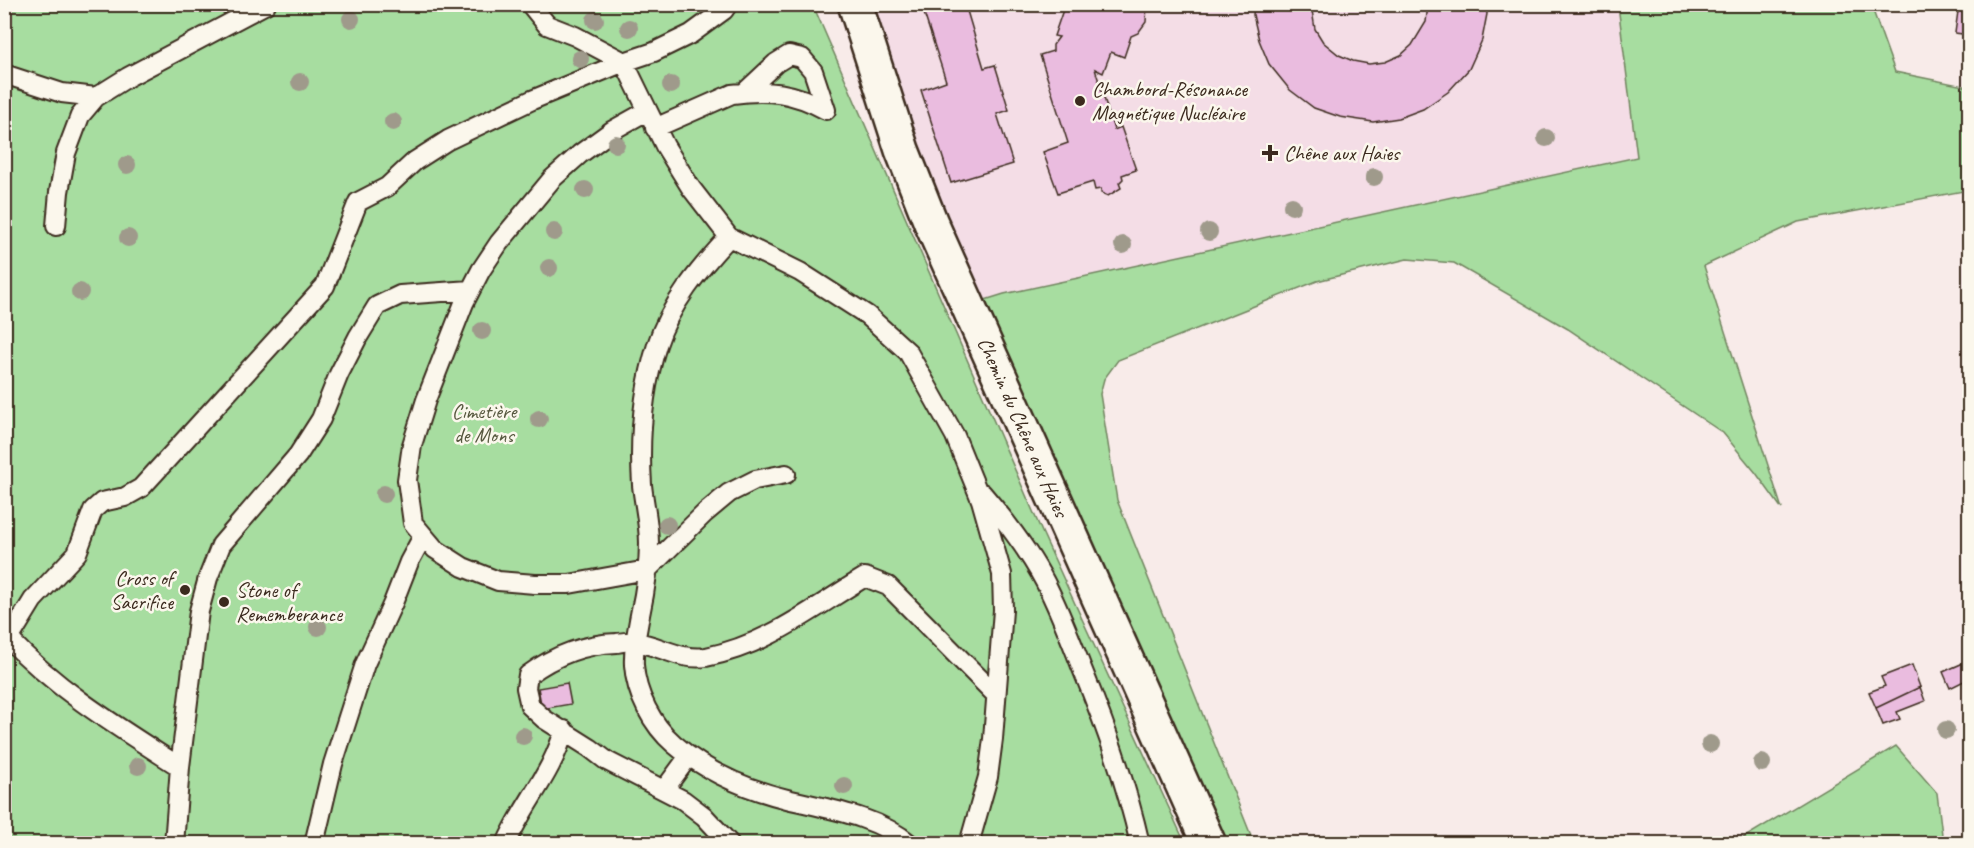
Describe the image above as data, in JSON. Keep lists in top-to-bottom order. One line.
{"streets":{"street":["Chemin du Chêne aux Haies"]},"parks":["Cimetière de Mons"],"places":{"other":["Chambord-Résonance Magnétique Nucléaire","Cross of Sacrifice","Stone of Rememberance"],"health":["Chêne aux Haies"]}}
